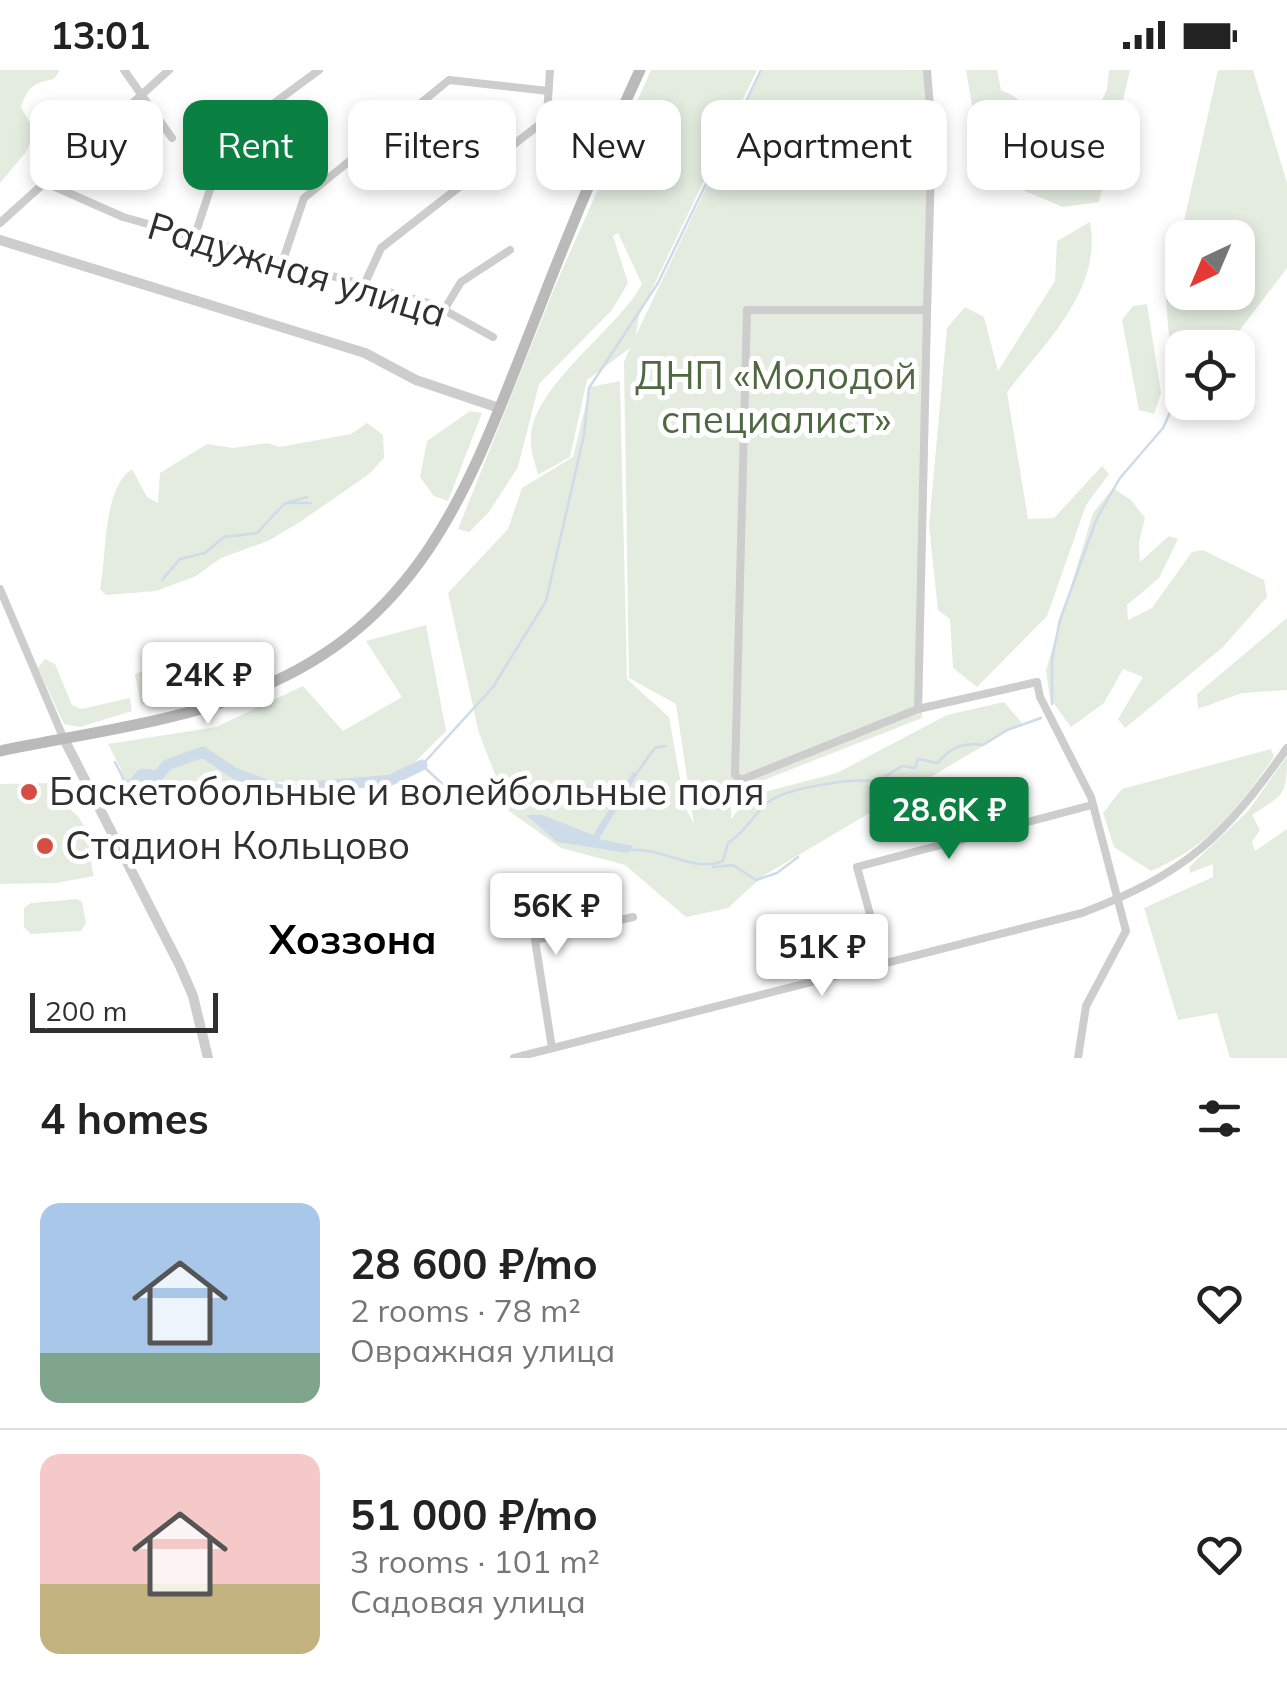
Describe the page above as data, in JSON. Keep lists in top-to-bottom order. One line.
{"streets":{"street":["Радужная улица"]},"districts":["Хоззона"],"parks":["ДНП «Молодой специалист»"],"places":["Баскетобольные и волейбольные поля","Стадион Кольцово"],"scale_bar":"200 m","north":"bottom left","page":{"status":"13:01","chip":["Buy","Rent","Filters","New","Apartment","House"],"price":["24K ₽","28.6K ₽","56K ₽","51K ₽"],"scale":"200 m","heading":"4 homes","list":[{"name":"28 600 ₽/mo","note":"2 rooms · 78 m² · Овражная улица"},{"name":"51 000 ₽/mo","note":"3 rooms · 101 m² · Садовая улица"}]}}
